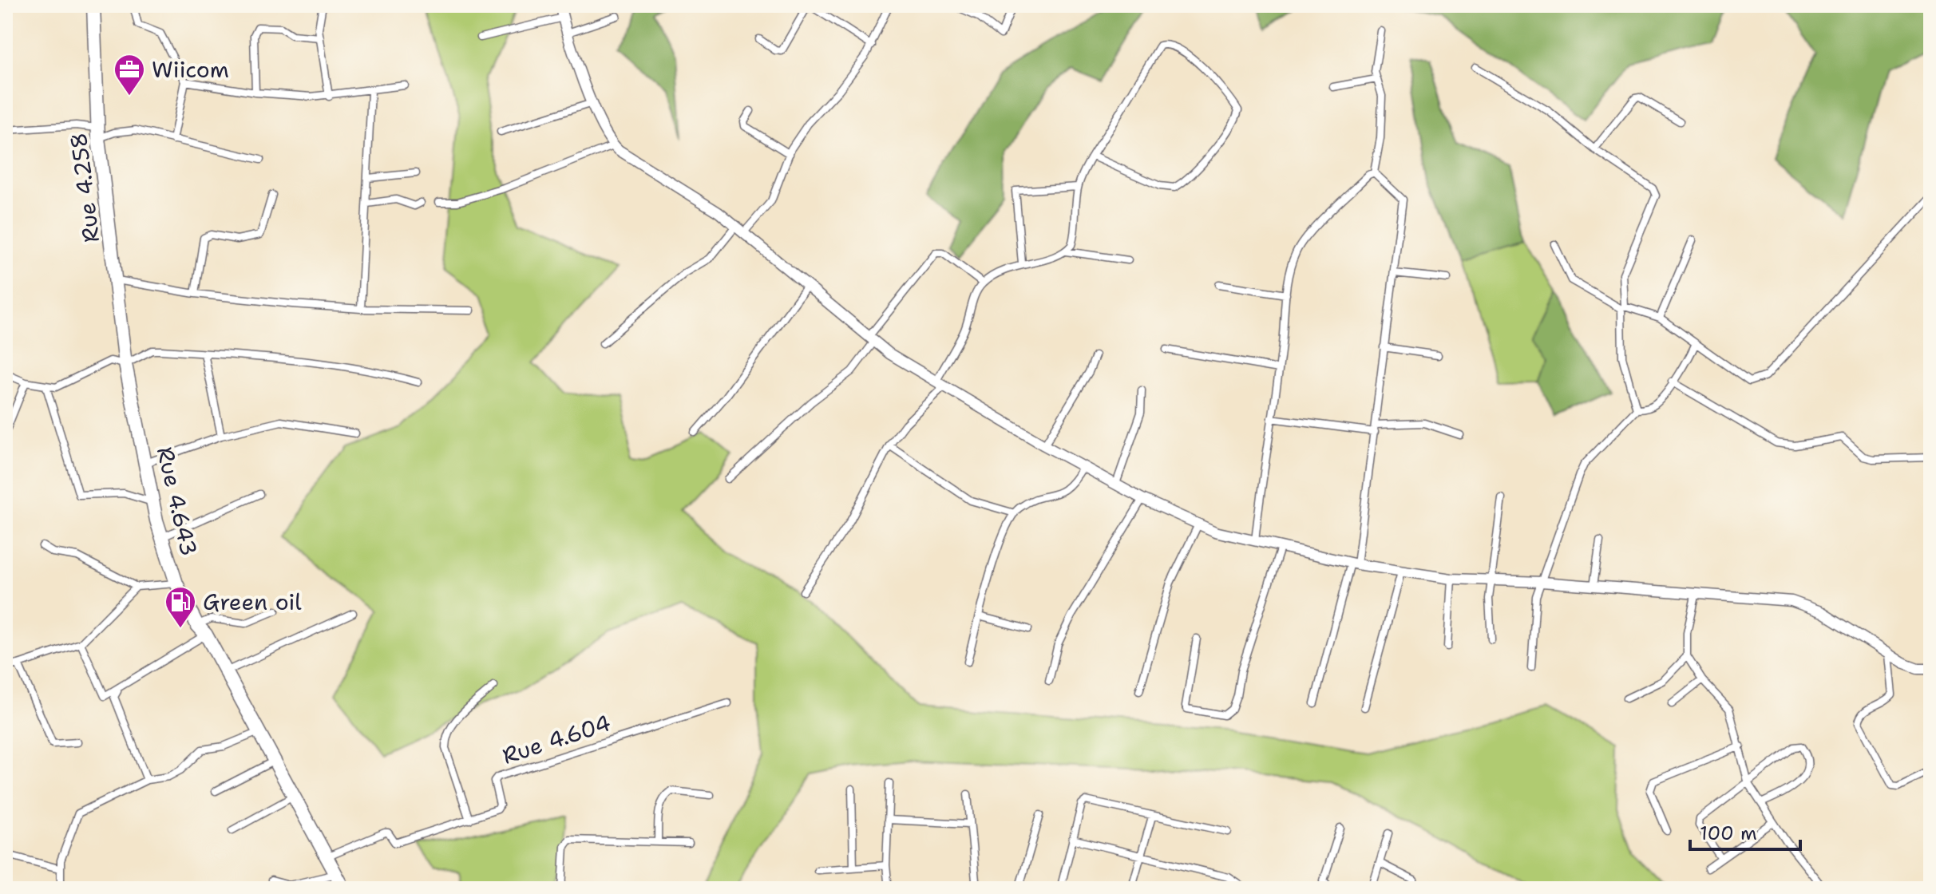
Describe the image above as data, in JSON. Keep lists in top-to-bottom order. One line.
{"streets":{"highway":["Rue 4.258","Rue 4.643"],"street":["Rue 4.604"]},"crossings":[["Rue 4.258","Rue 4.643"],["Rue 4.643","Rue 4.604"]],"places":{"office":["Wiicom"],"fuel station":["Green oil"]},"scale_bar":"100 m"}
